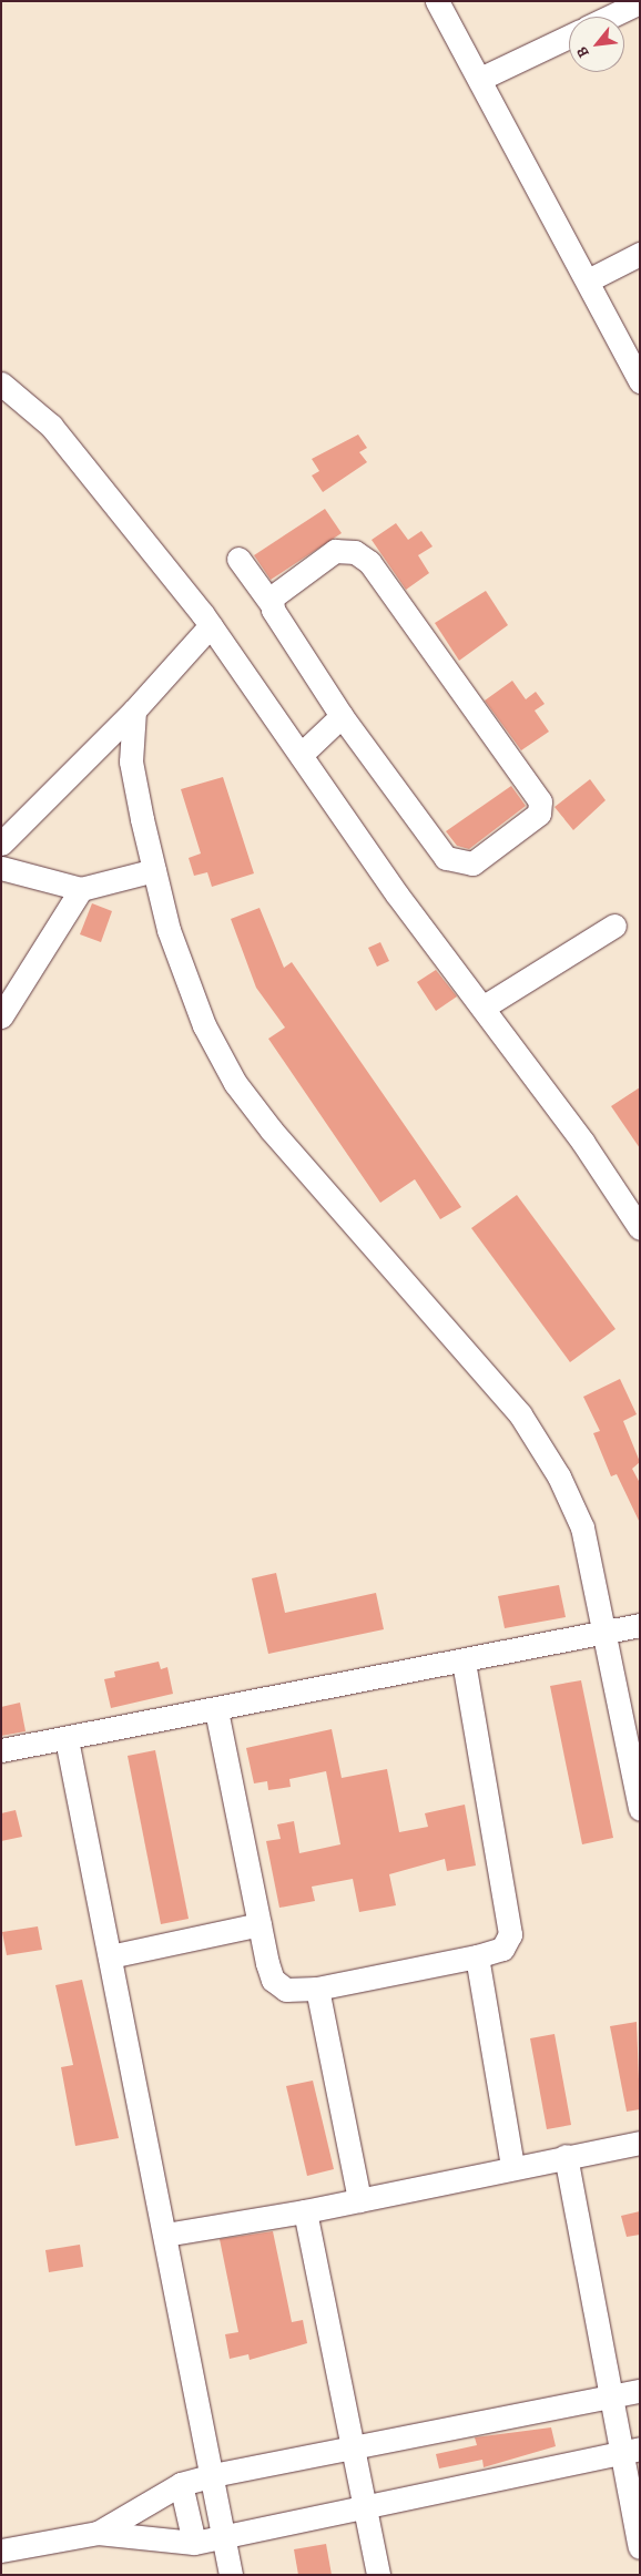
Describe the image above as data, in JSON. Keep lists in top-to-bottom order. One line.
{"north":"bottom left"}
